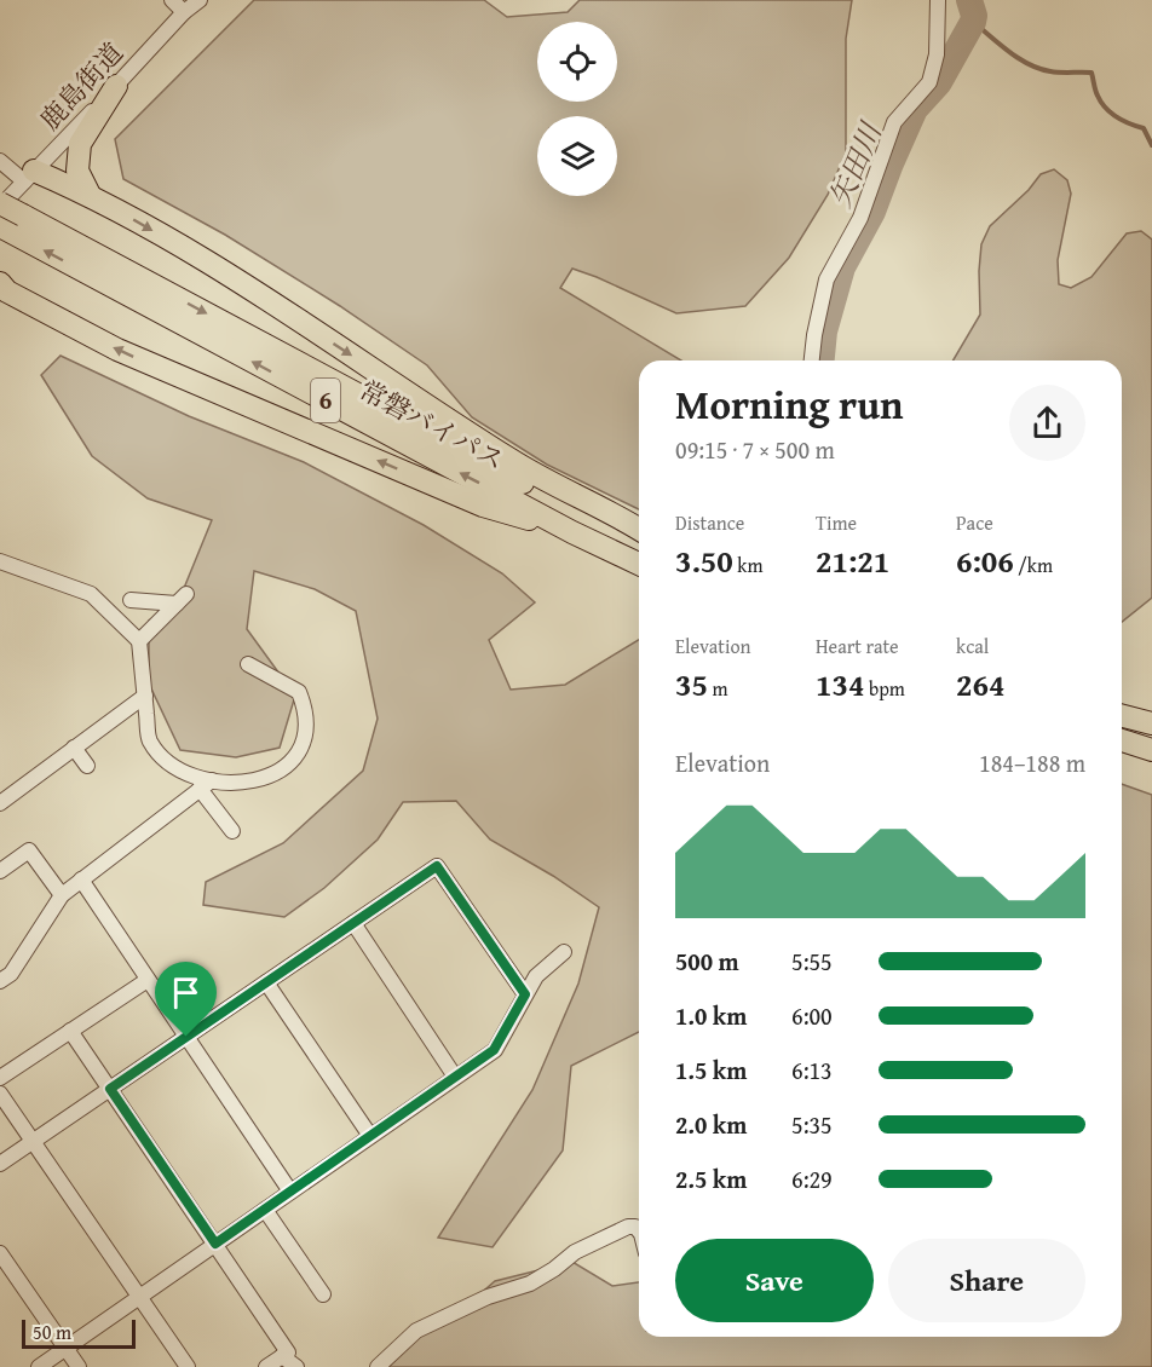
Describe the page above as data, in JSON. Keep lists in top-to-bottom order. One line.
{"streets":{"highway":["6","常磐バイパス"],"street":["鹿島街道"]},"crossings":[["鹿島街道","常磐バイパス"]],"water":["矢田川"],"scale_bar":"50 m","page":{"heading":["Morning run","09:15 · 7 × 500 m"],"stats":[["Distance","3.50 km"],["Time","21:21"],["Pace","6:06 /km"],["Elevation","35 m"],["Heart rate","134 bpm"],["kcal","264"]],"chart":["Elevation","184–188 m"],"list":[{"name":"500 m","note":"5:55"},{"name":"1.0 km","note":"6:00"},{"name":"1.5 km","note":"6:13"},{"name":"2.0 km","note":"5:35"},{"name":"2.5 km","note":"6:29"}],"buttons":["Save","Share"],"scale":"50 m"}}
